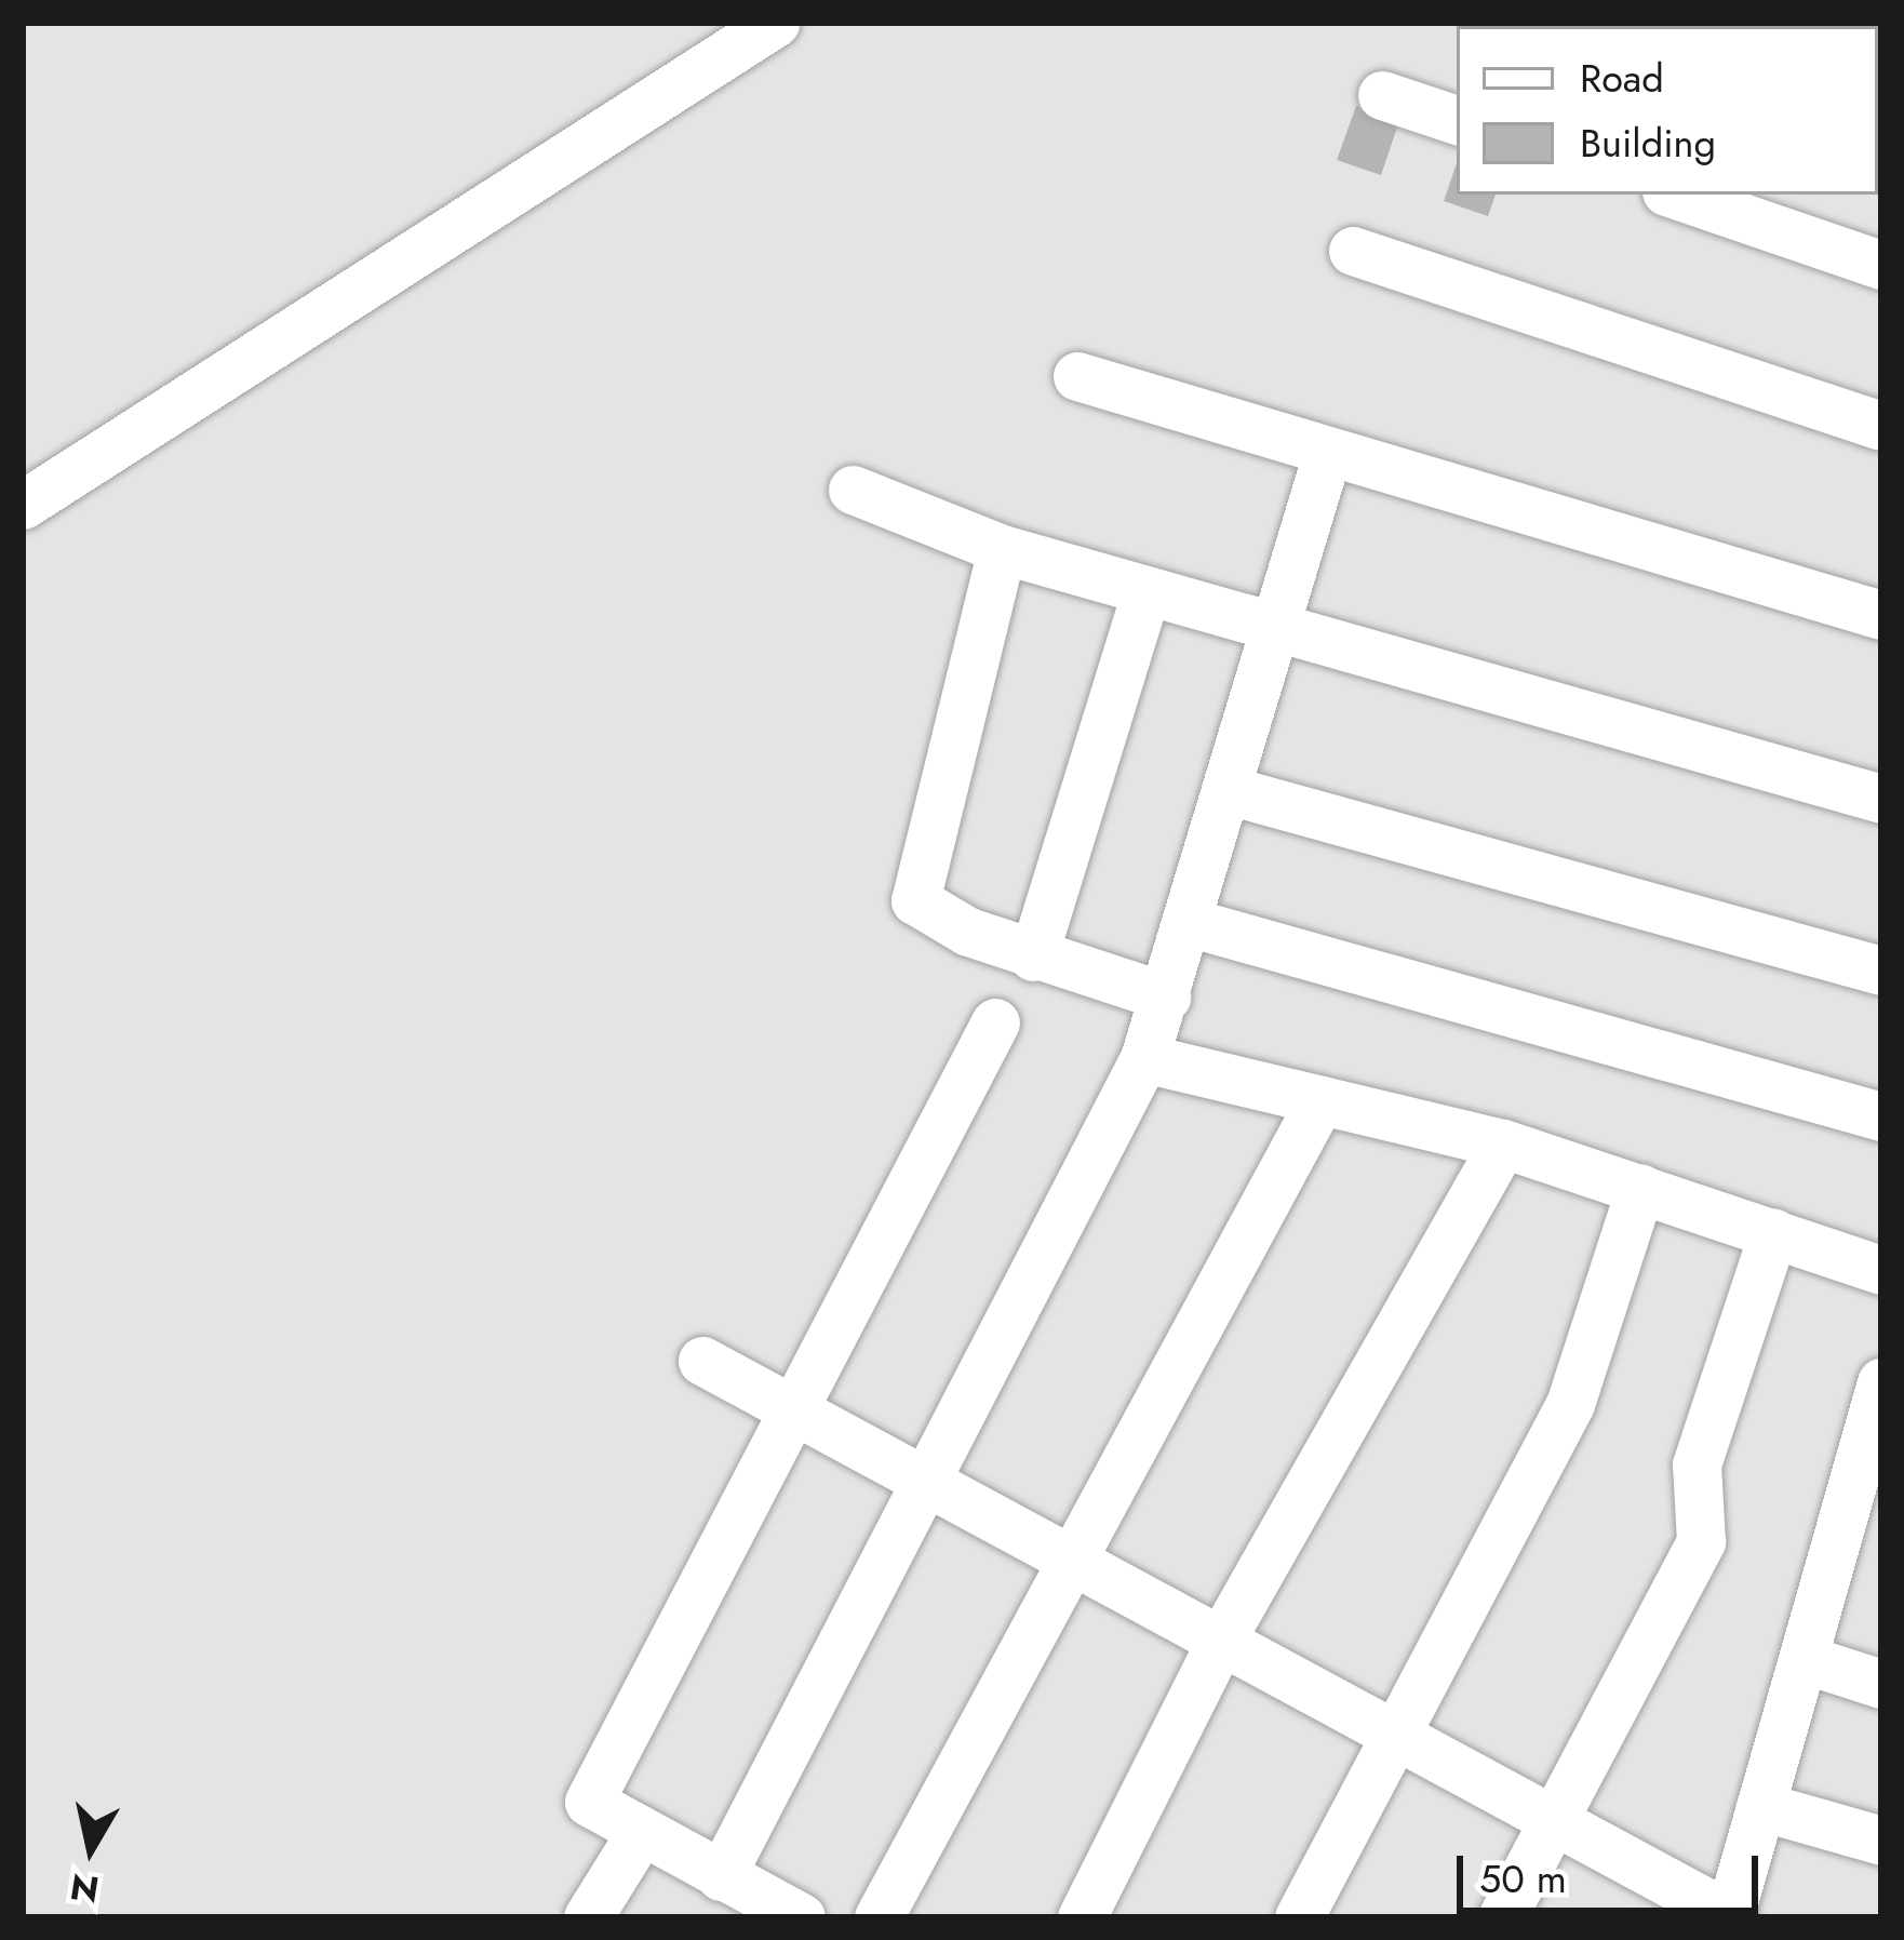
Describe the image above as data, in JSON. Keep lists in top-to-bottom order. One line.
{"legend":["Road","Building"],"scale_bar":"50 m","north":"bottom"}
